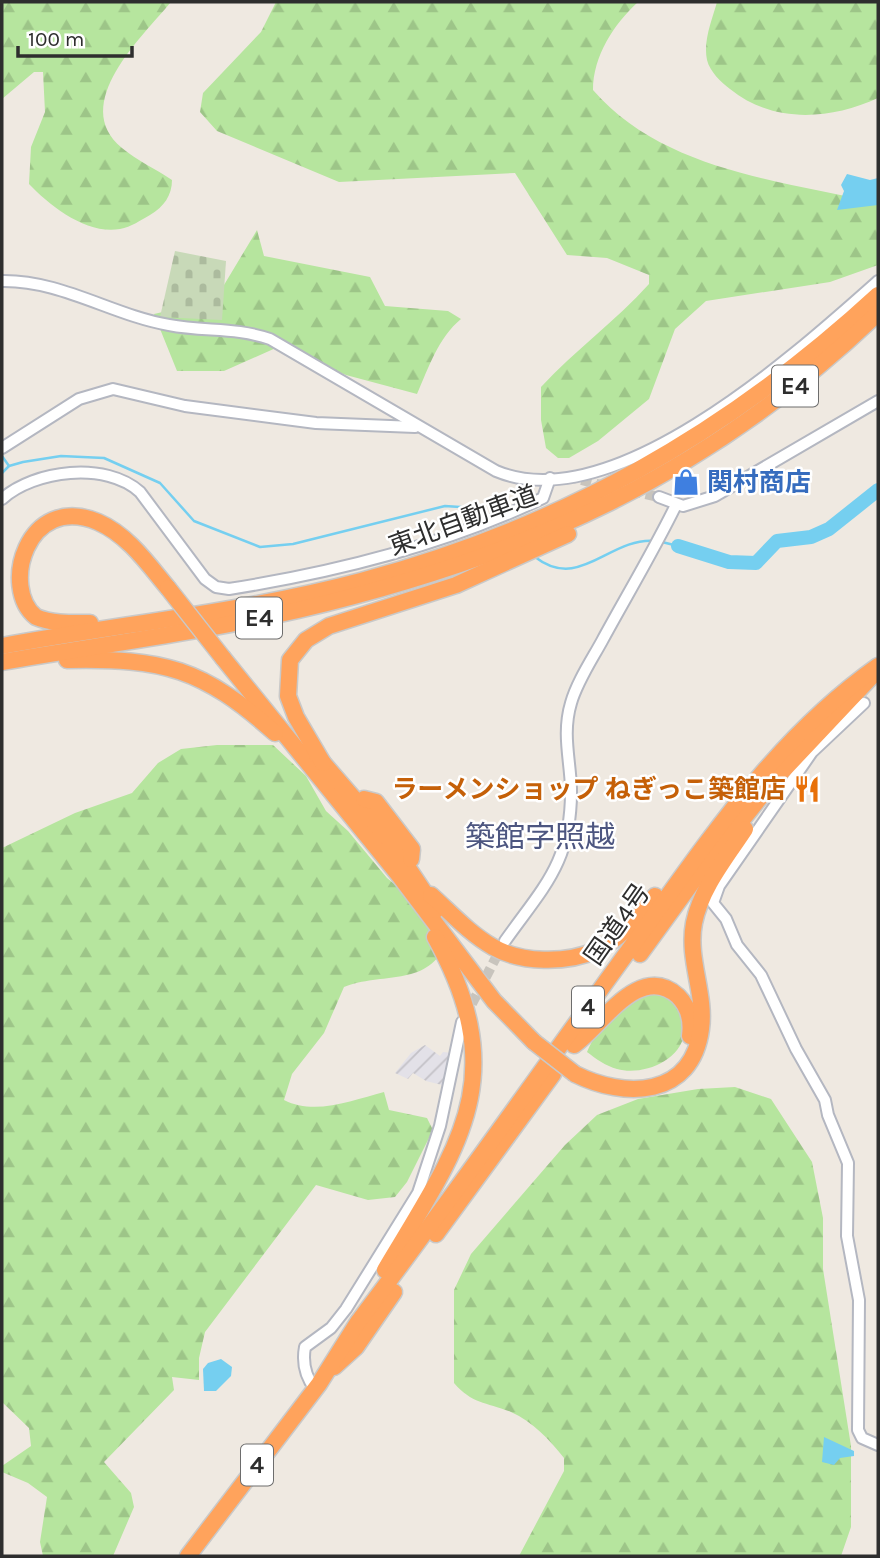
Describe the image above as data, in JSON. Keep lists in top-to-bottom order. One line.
{"streets":{"highway":["E4","東北自動車道","国道4号","4"]},"crossings":[["E4","東北自動車道"]],"districts":["築館字照越"],"places":{"shop":["関村商店"],"restaurant":["ラーメンショップ ねぎっこ築館店"]},"scale_bar":"100 m"}
